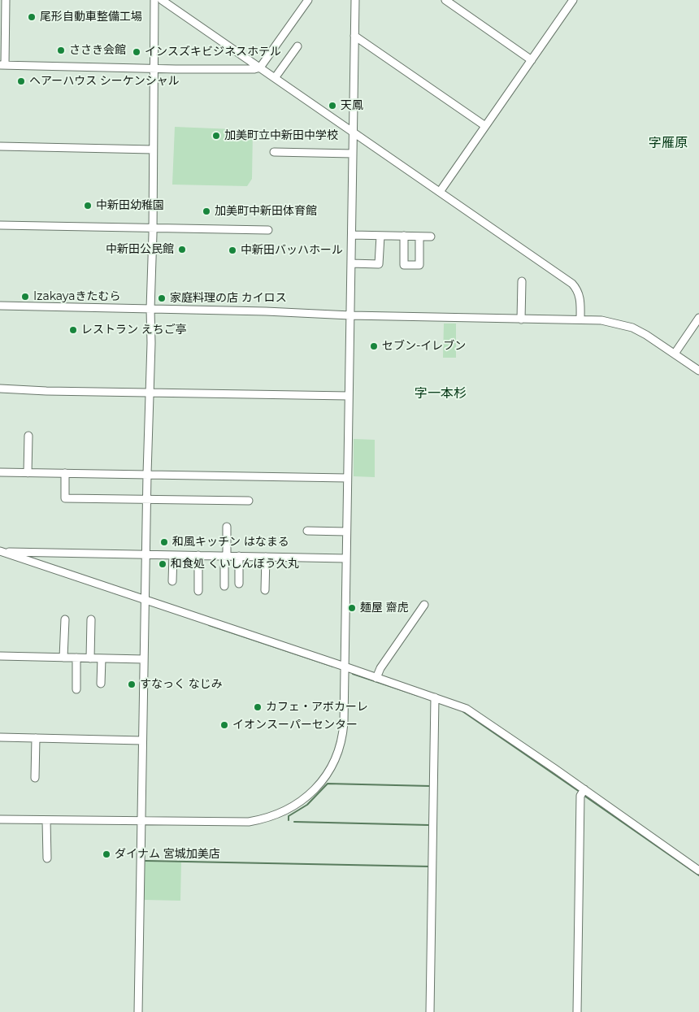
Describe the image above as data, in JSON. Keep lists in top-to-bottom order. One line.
{"districts":["字雁原","字一本杉"],"places":["尾形自動車整備工場","ささき会館","インスズキビジネスホテル","ヘアーハウス シーケンシャル","天鳳","加美町立中新田中学校","中新田幼稚園","加美町中新田体育館","中新田公民館","中新田バッハホール","Izakayaきたむら","家庭料理の店 カイロス","レストラン えちご亭","セブン-イレブン","和風キッチン はなまる","和食処 くいしんぼう久丸","麺屋 齋虎","すなっく なじみ","カフェ・アボカーレ","イオンスーパーセンター","ダイナム 宮城加美店"]}
